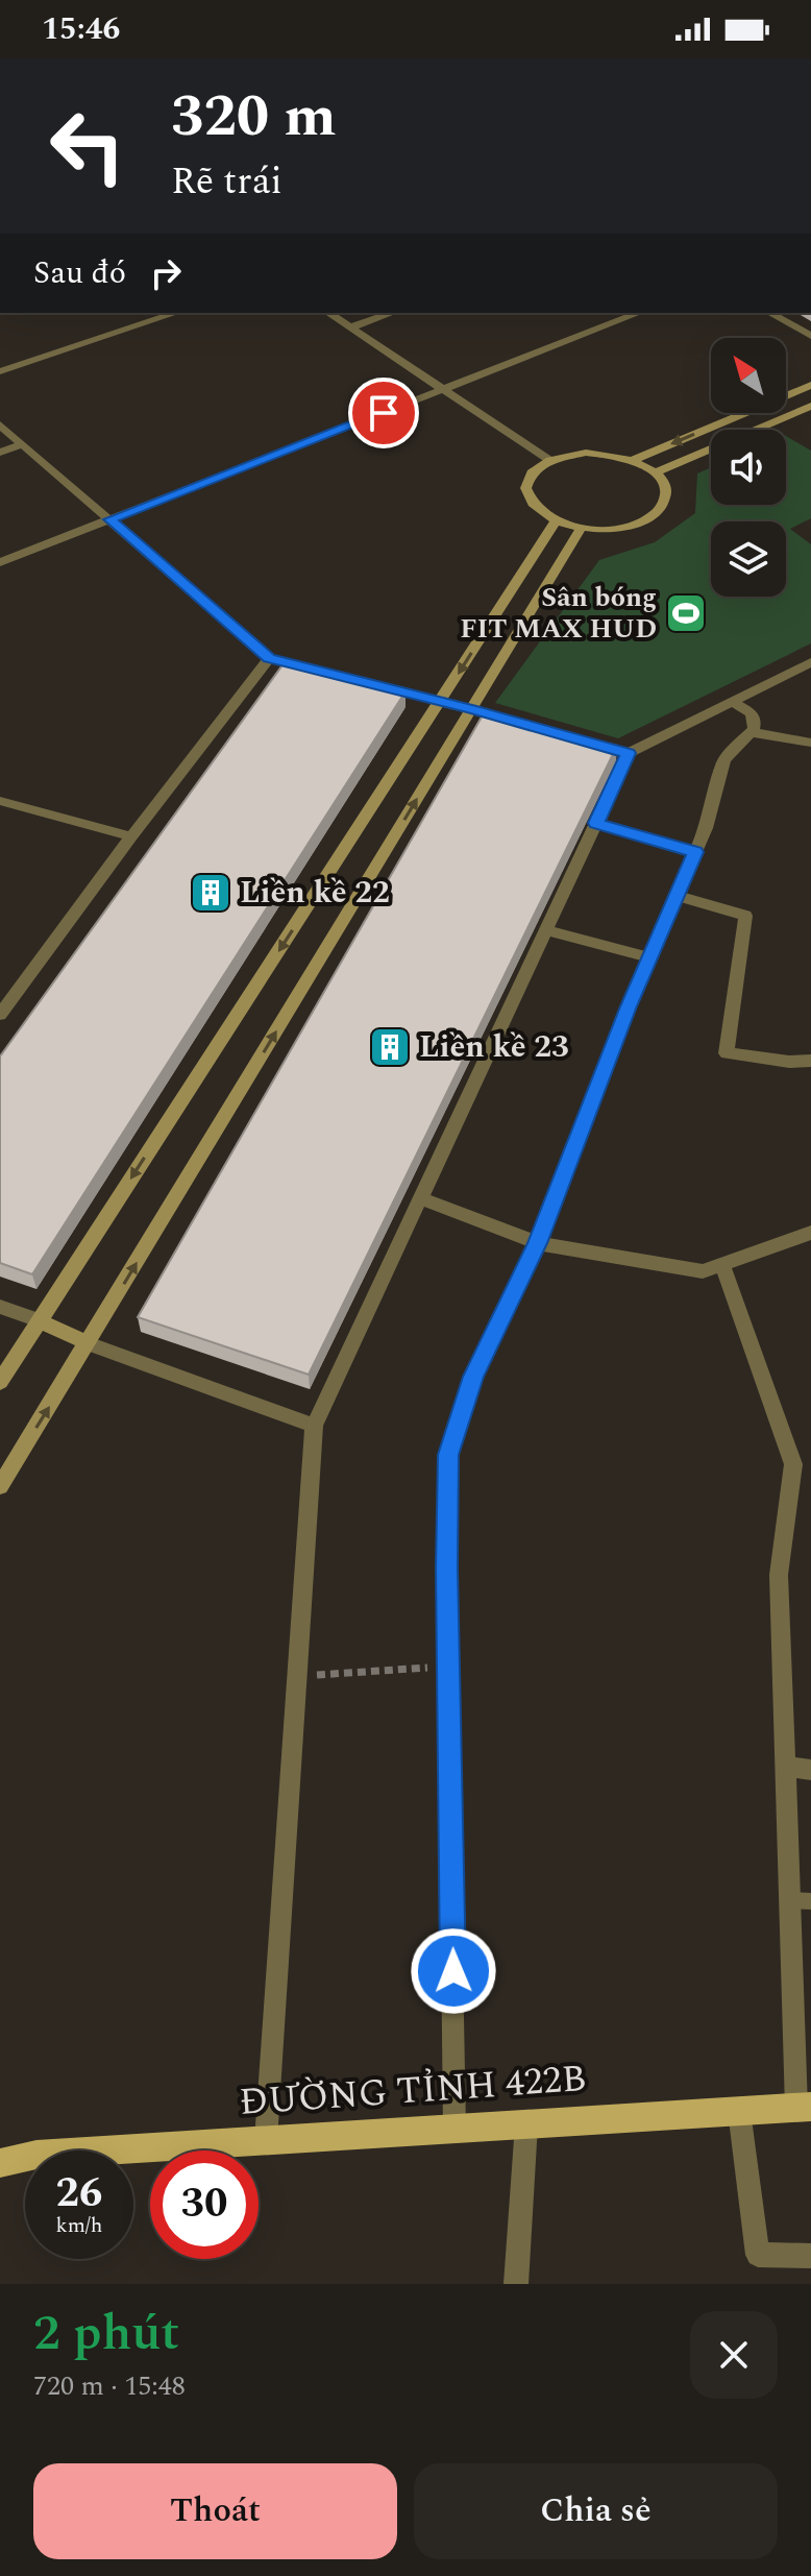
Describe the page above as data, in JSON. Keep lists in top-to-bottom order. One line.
{"streets":{"main road":["ĐƯỜNG TỈNH 422B"]},"places":{"sports":["Sân bóng FIT MAX HUD"],"building":["Liền kề 22","Liền kề 23"]},"north":"top left","page":{"status":"15:46","turn":["320 m","Rẽ trái"],"then":"Sau đó","speed":"26 km/h","limit":"30","heading":["2 phút","720 m · 15:48"],"buttons":["Thoát","Chia sẻ"]}}
